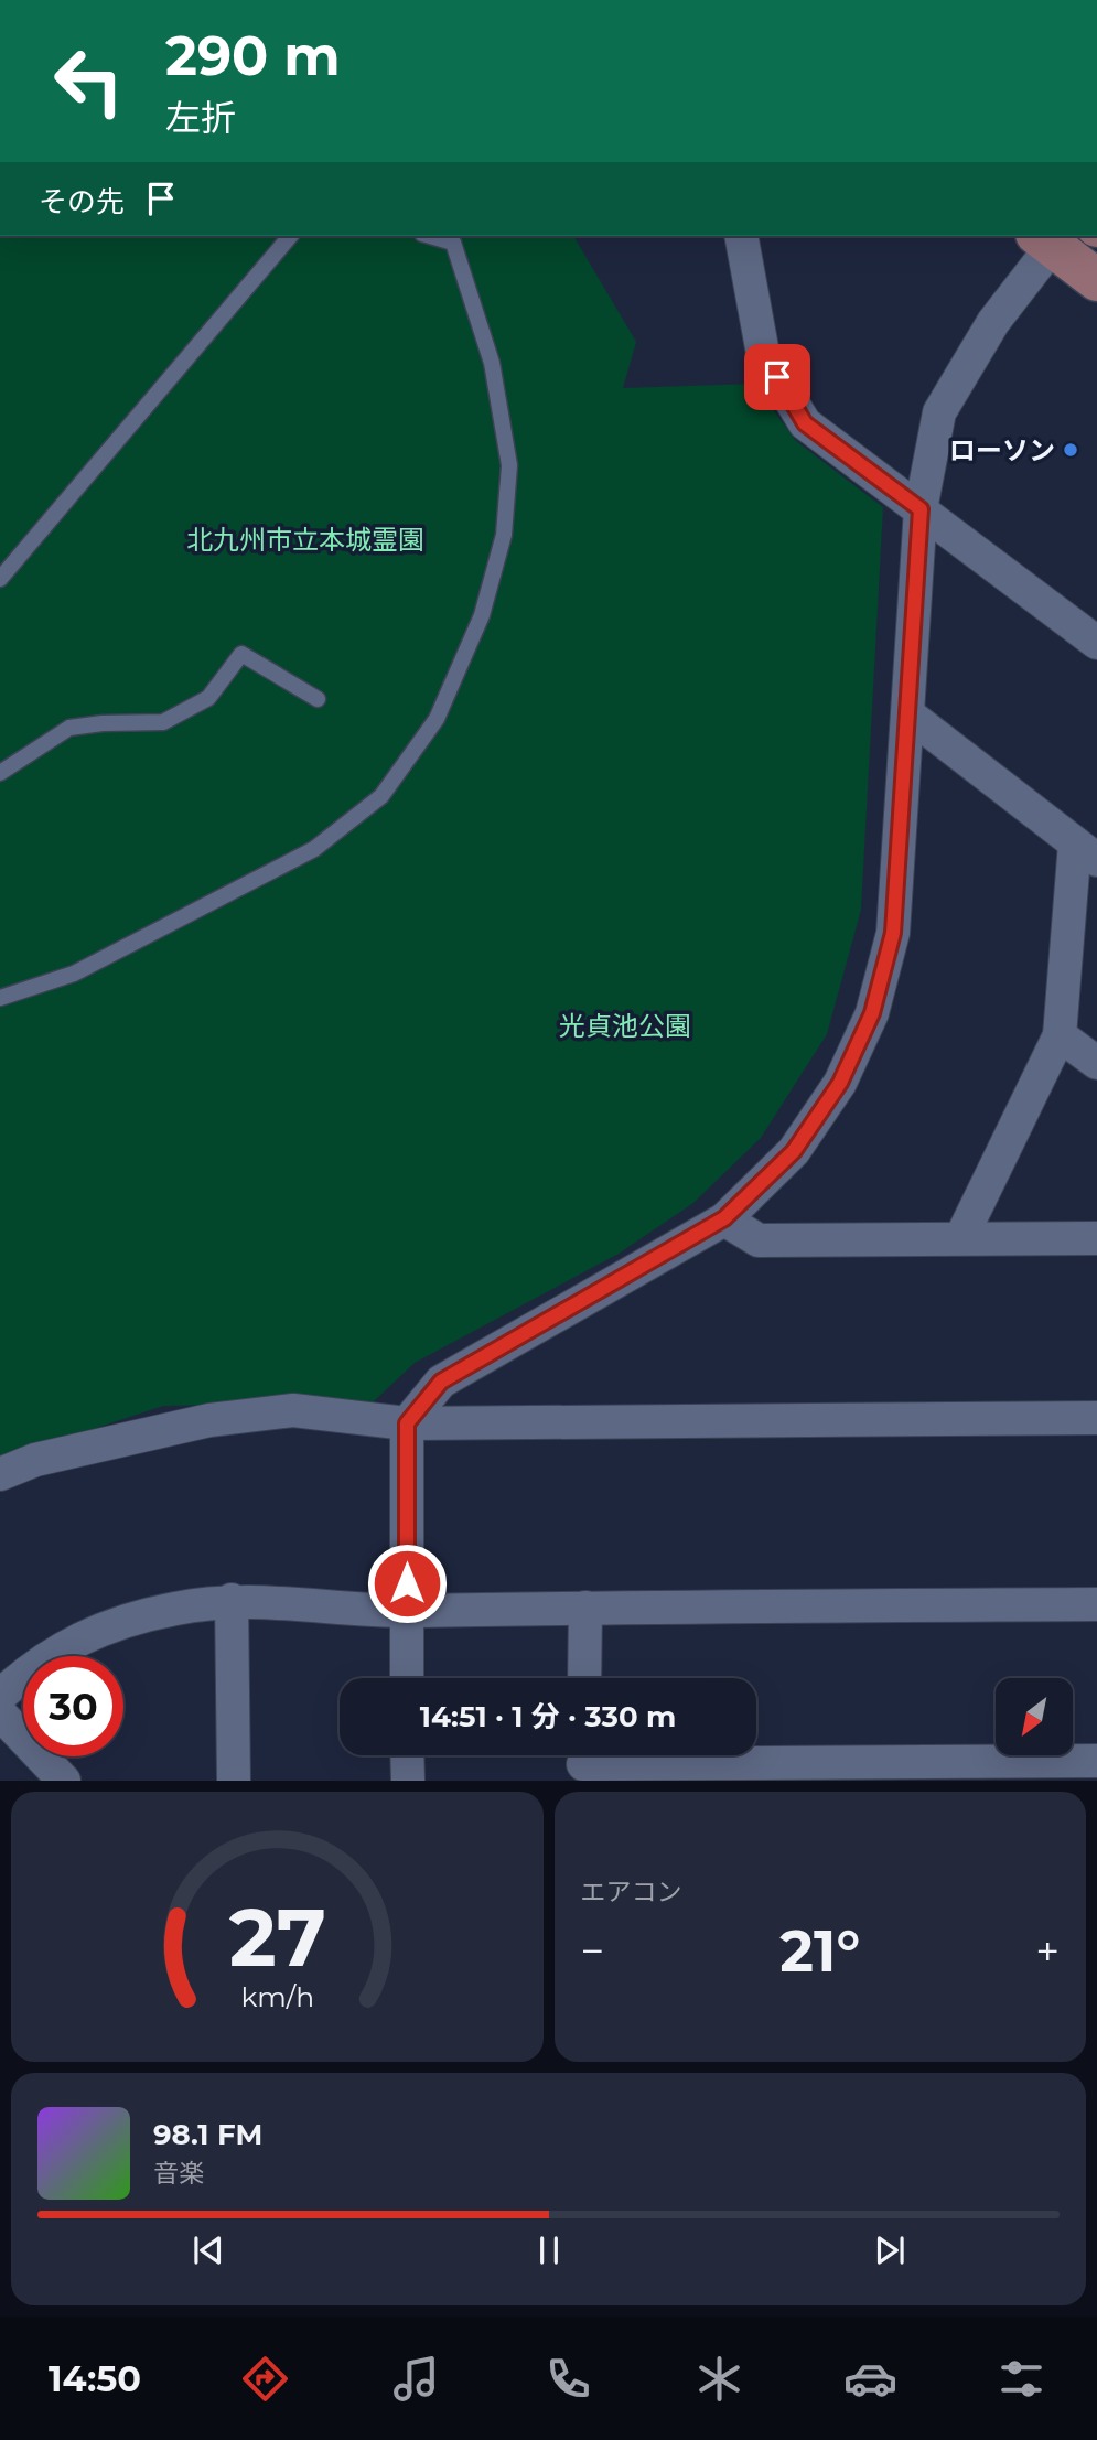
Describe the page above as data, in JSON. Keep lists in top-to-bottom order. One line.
{"parks":["北九州市立本城霊園","光貞池公園"],"places":["ローソン"],"north":"bottom left","page":{"turn":["290 m","左折"],"then":"その先","limit":"30","trip":"14:51 · 1 分 · 330 m","tile":"エアコン","heat":["−","21°","+"],"song":["98.1 FM","音楽"],"tabs":"14:50","gauge":["27","km/h"]}}
